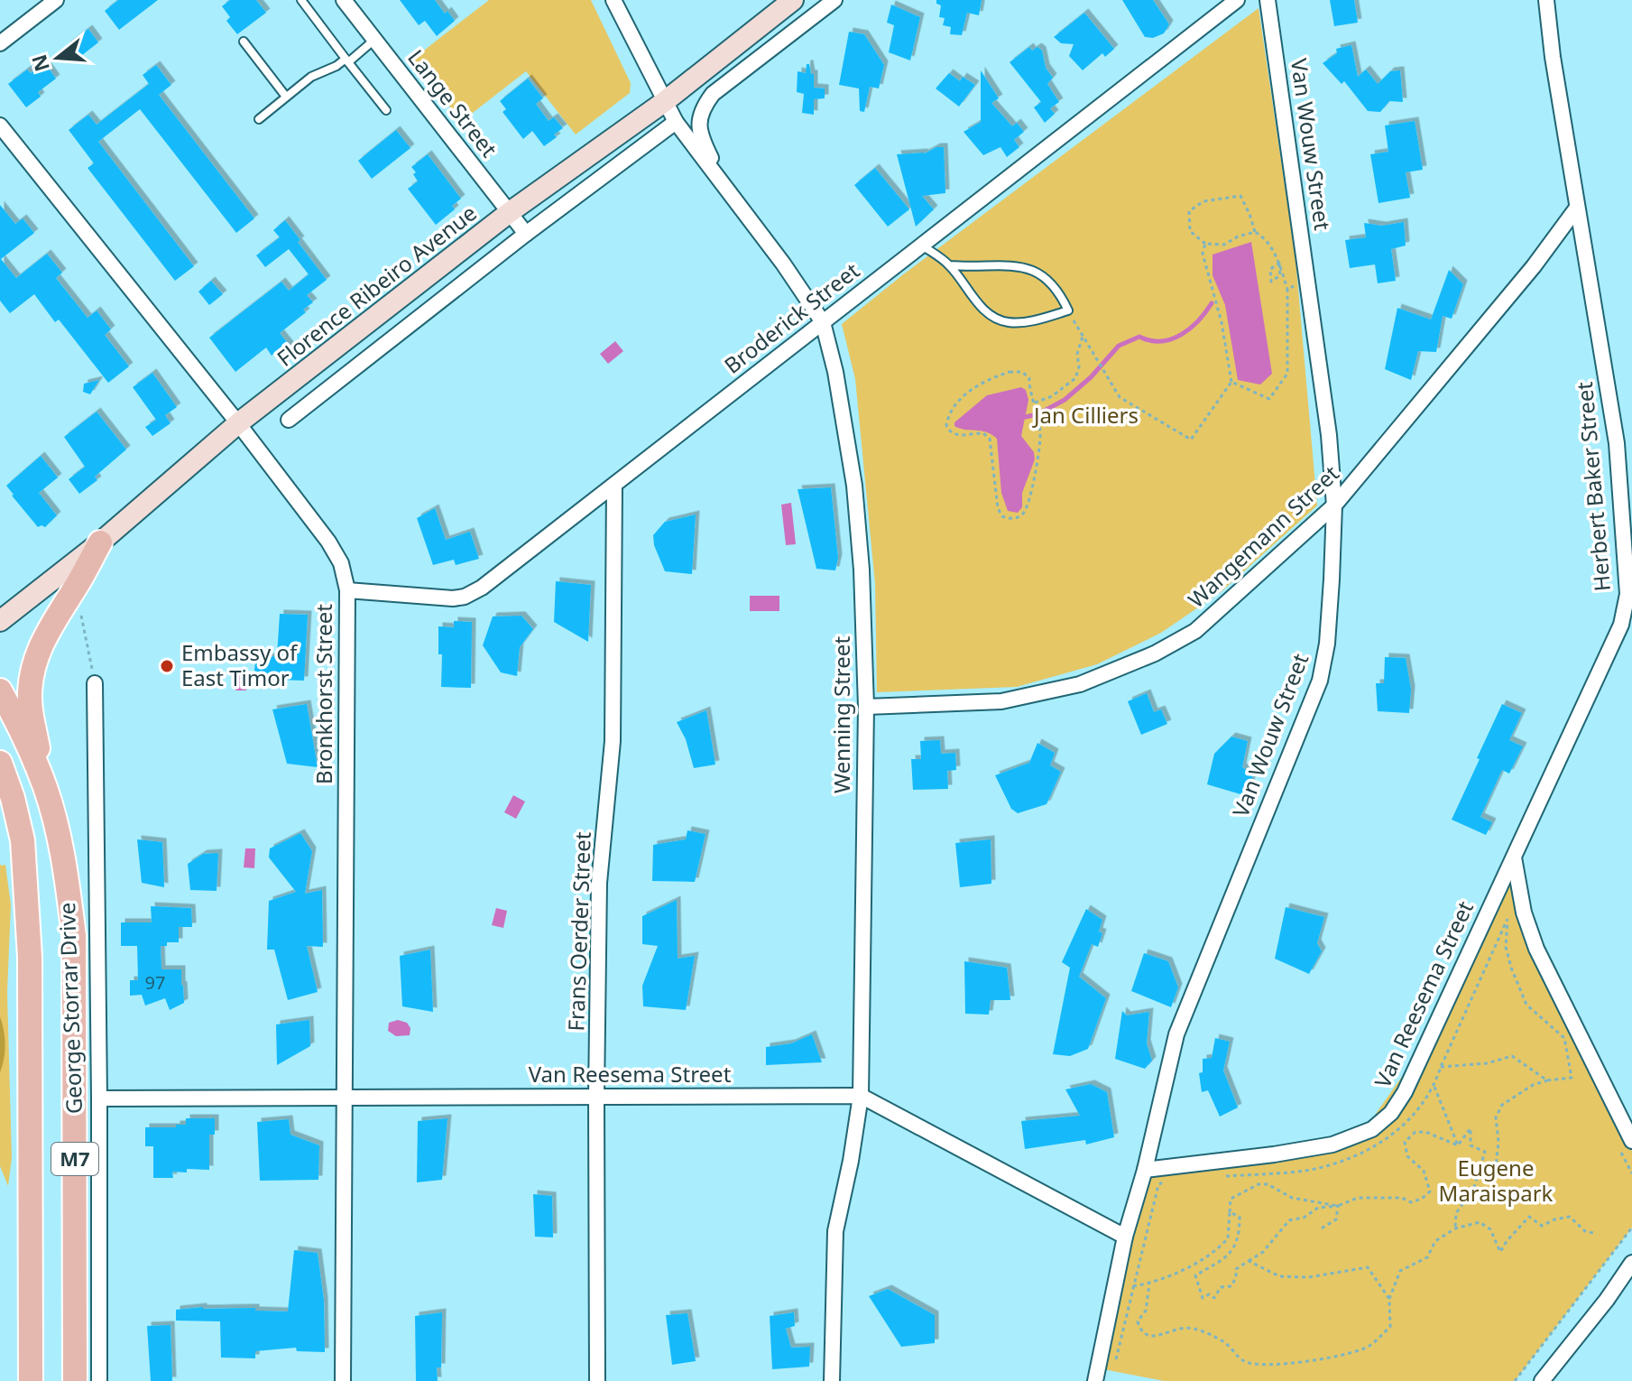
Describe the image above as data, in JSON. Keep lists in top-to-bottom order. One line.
{"streets":{"main road":["Florence Ribeiro Avenue","George Storrar Drive","M7"],"street":["Lange Street","Van Wouw Street","Broderick Street","Herbert Baker Street","Wangemann Street","Bronkhorst Street","Wenning Street","Frans Oerder Street","Van Reesema Street"]},"crossings":[["Lange Street","Florence Ribeiro Avenue"],["Van Wouw Street","Wangemann Street"],["Van Wouw Street","Van Reesema Street"],["Florence Ribeiro Avenue","Bronkhorst Street"],["Florence Ribeiro Avenue","Wenning Street"],["Broderick Street","Bronkhorst Street"],["Broderick Street","Wenning Street"],["Broderick Street","Frans Oerder Street"],["Herbert Baker Street","Wangemann Street"],["Herbert Baker Street","Van Reesema Street"],["Wangemann Street","Wenning Street"],["Bronkhorst Street","Van Reesema Street"],["Wenning Street","Van Reesema Street"],["Frans Oerder Street","Van Reesema Street"],["Van Reesema Street","George Storrar Drive"]],"parks":["Jan Cilliers","Eugene Maraispark"],"places":["Embassy of East Timor"],"house_numbers":["97"],"north":"left"}
